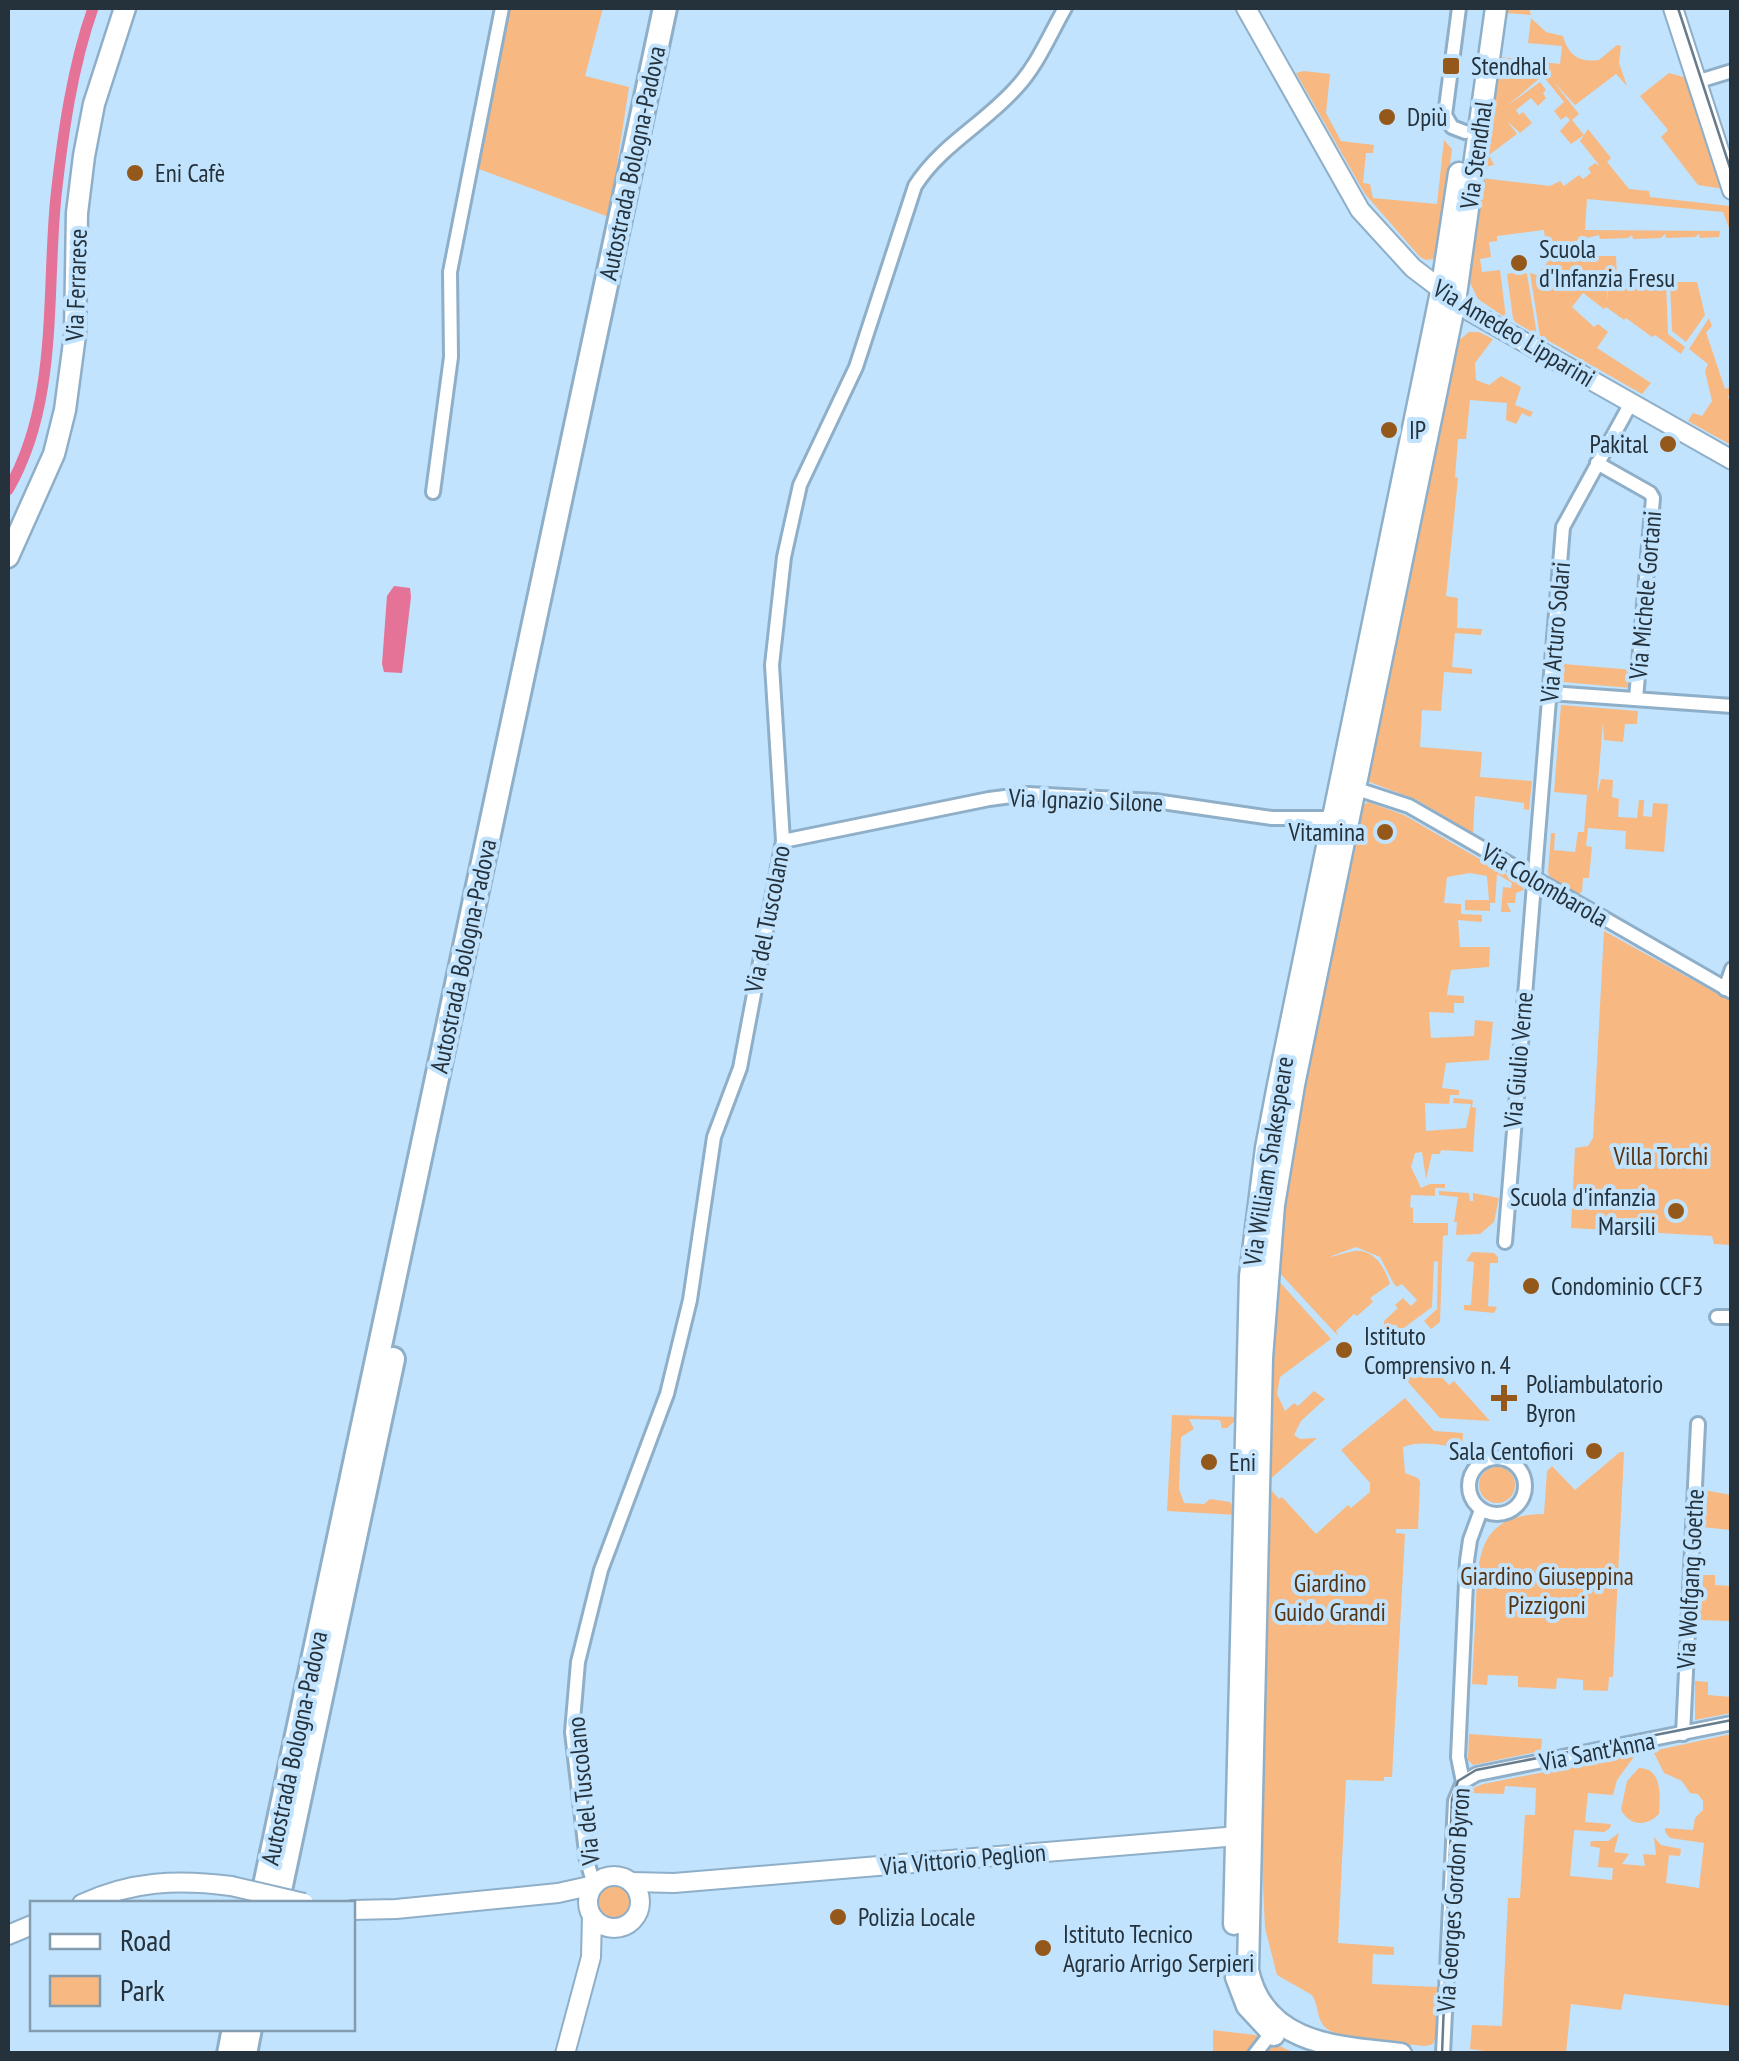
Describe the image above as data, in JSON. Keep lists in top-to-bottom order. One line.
{"streets":{"highway":["Autostrada Bologna-Padova"],"main road":["Via Stendhal","Via Ferrarese","Via William Shakespeare"],"street":["Via Amedeo Lipparini","Via Michele Gortani","Via Arturo Solari","Via Ignazio Silone","Via Colombarola","Via del Tuscolano","Via Giulio Verne","Via Wolfgang Goethe","Via Sant'Anna","Via Vittorio Peglion","Via Georges Gordon Byron"]},"crossings":[["Via Stendhal","Via Amedeo Lipparini"],["Via Stendhal","Via William Shakespeare"],["Via Amedeo Lipparini","Via Arturo Solari"],["Via Amedeo Lipparini","Via William Shakespeare"],["Via Michele Gortani","Via Arturo Solari"],["Via Arturo Solari","Via Colombarola"],["Via Arturo Solari","Via Giulio Verne"],["Via Ignazio Silone","Via del Tuscolano"],["Via Ignazio Silone","Via William Shakespeare"],["Via Colombarola","Via Giulio Verne"],["Via Colombarola","Via William Shakespeare"],["Via del Tuscolano","Via Vittorio Peglion"],["Via William Shakespeare","Via Vittorio Peglion"],["Via Wolfgang Goethe","Via Sant'Anna"],["Via Sant'Anna","Via Georges Gordon Byron"]],"parks":["Villa Torchi","Giardino Giuseppina Pizzigoni","Giardino Guido Grandi"],"places":{"transit":["Stendhal"],"other":["Dpiù","Eni Cafè","Scuola d'Infanzia Fresu","IP","Pakital","Vitamina","Scuola d'infanzia Marsili","Condominio CCF3","Istituto Comprensivo n. 4","Sala Centofiori","Eni","Polizia Locale","Istituto Tecnico Agrario Arrigo Serpieri"],"health":["Poliambulatorio Byron"]},"legend":["Road","Park"]}
